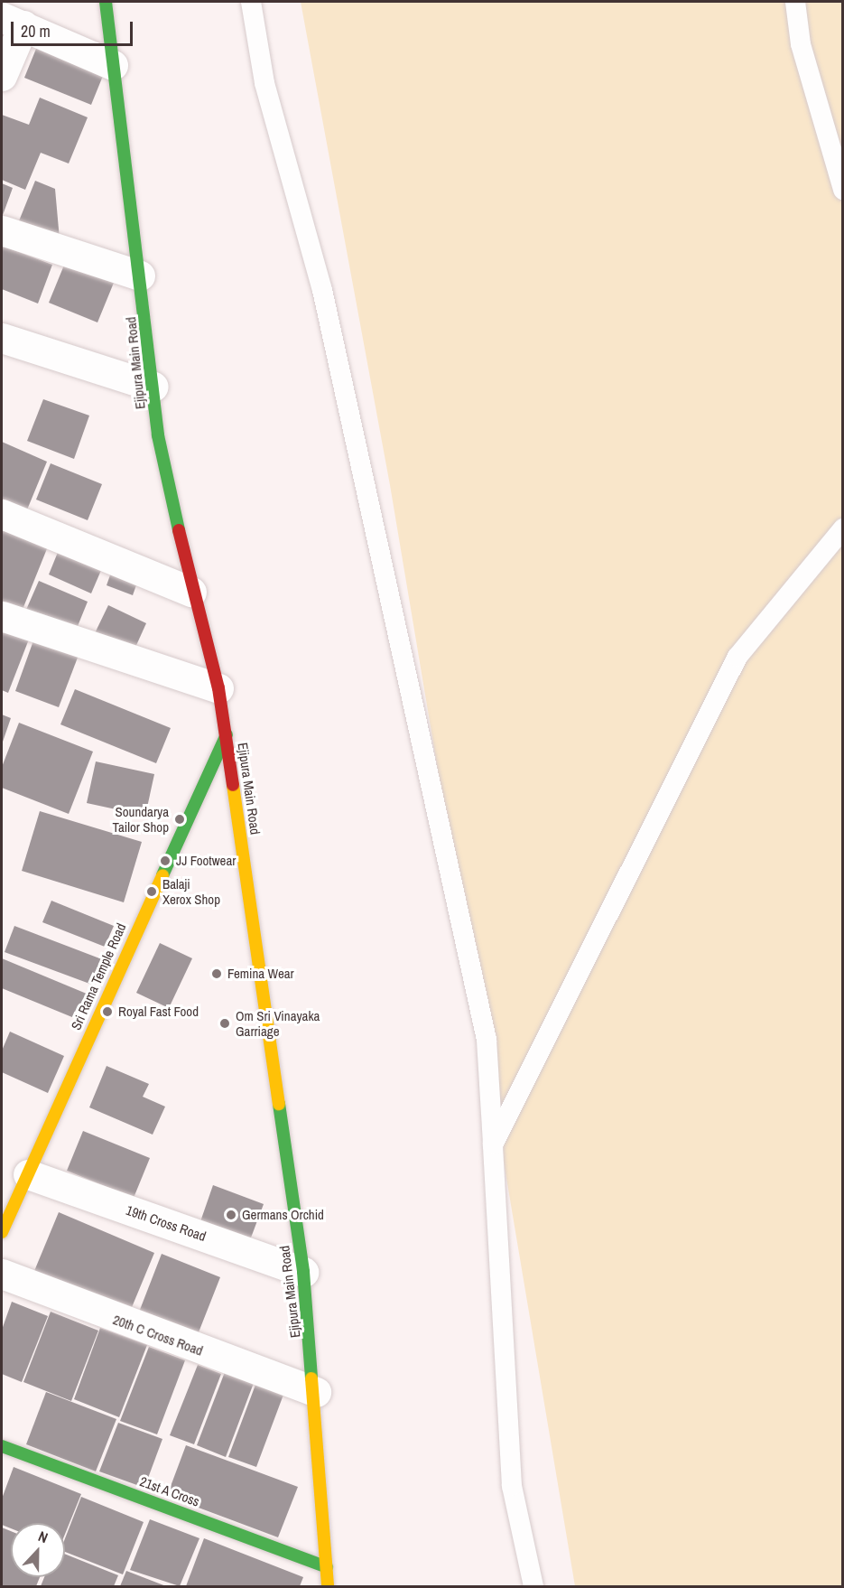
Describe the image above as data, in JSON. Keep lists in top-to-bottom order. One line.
{"streets":{"street":["Ejipura Main Road","Sri Rama Temple Road","19th Cross Road","20th C Cross Road","21st A Cross"]},"crossings":[["Ejipura Main Road","Sri Rama Temple Road"],["Ejipura Main Road","19th Cross Road"],["Ejipura Main Road","20th C Cross Road"],["Ejipura Main Road","21st A Cross"],["Sri Rama Temple Road","19th Cross Road"]],"places":["Soundarya Tailor Shop","JJ Footwear","Balaji Xerox Shop","Femina Wear","Royal Fast Food","Om Sri Vinayaka Garriage","Germans Orchid"],"scale_bar":"20 m","north":"top"}
